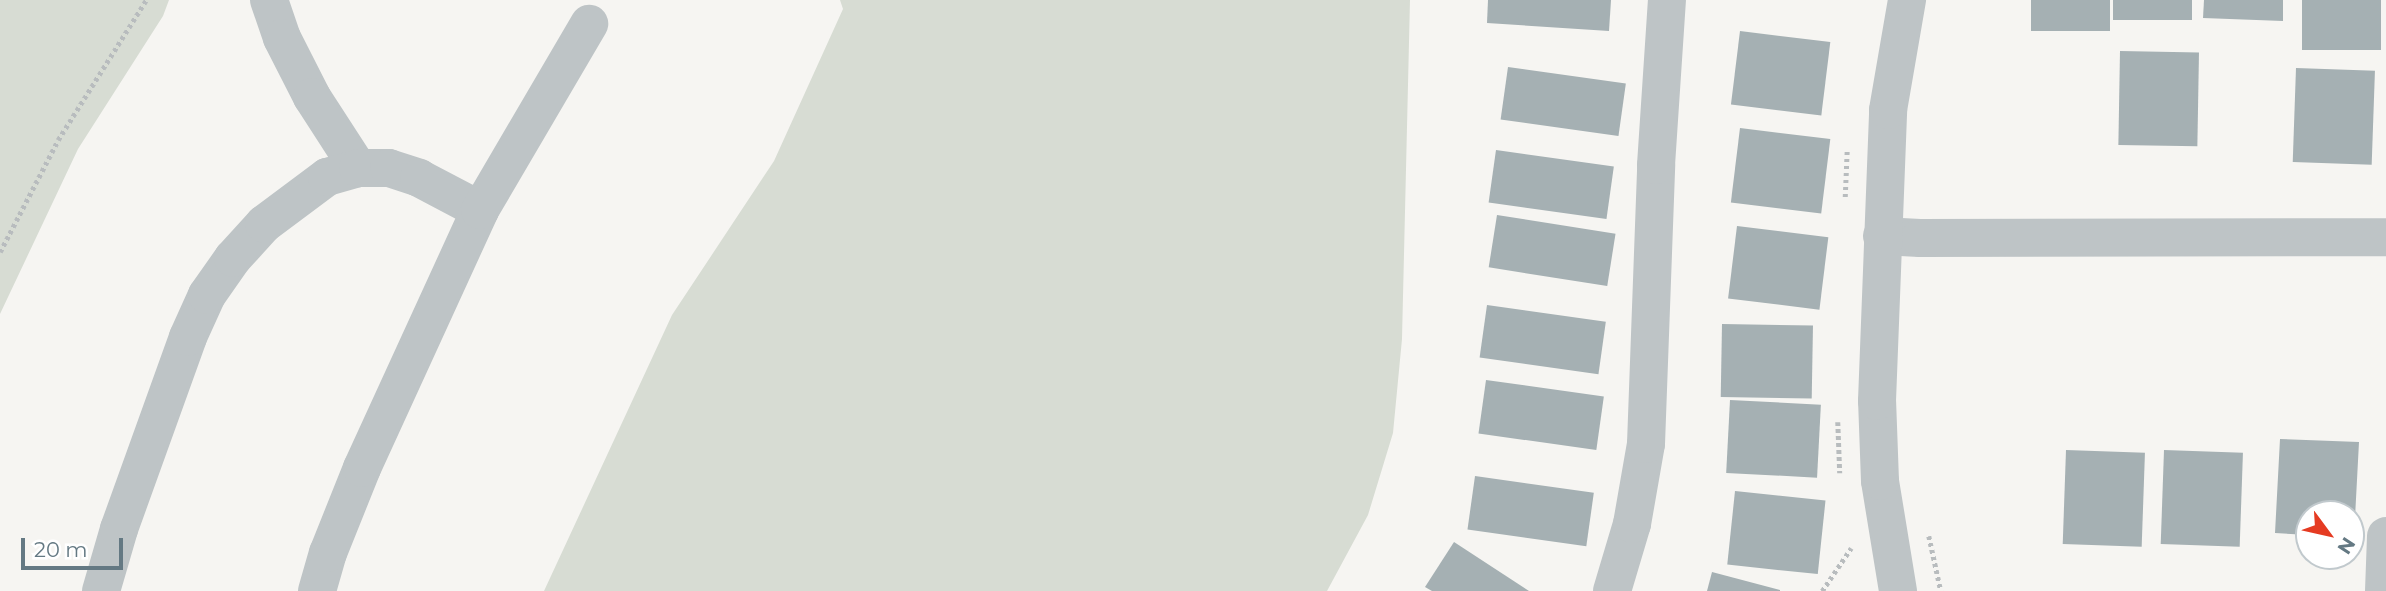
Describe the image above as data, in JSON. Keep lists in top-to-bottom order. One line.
{"scale_bar":"20 m","north":"bottom right"}
